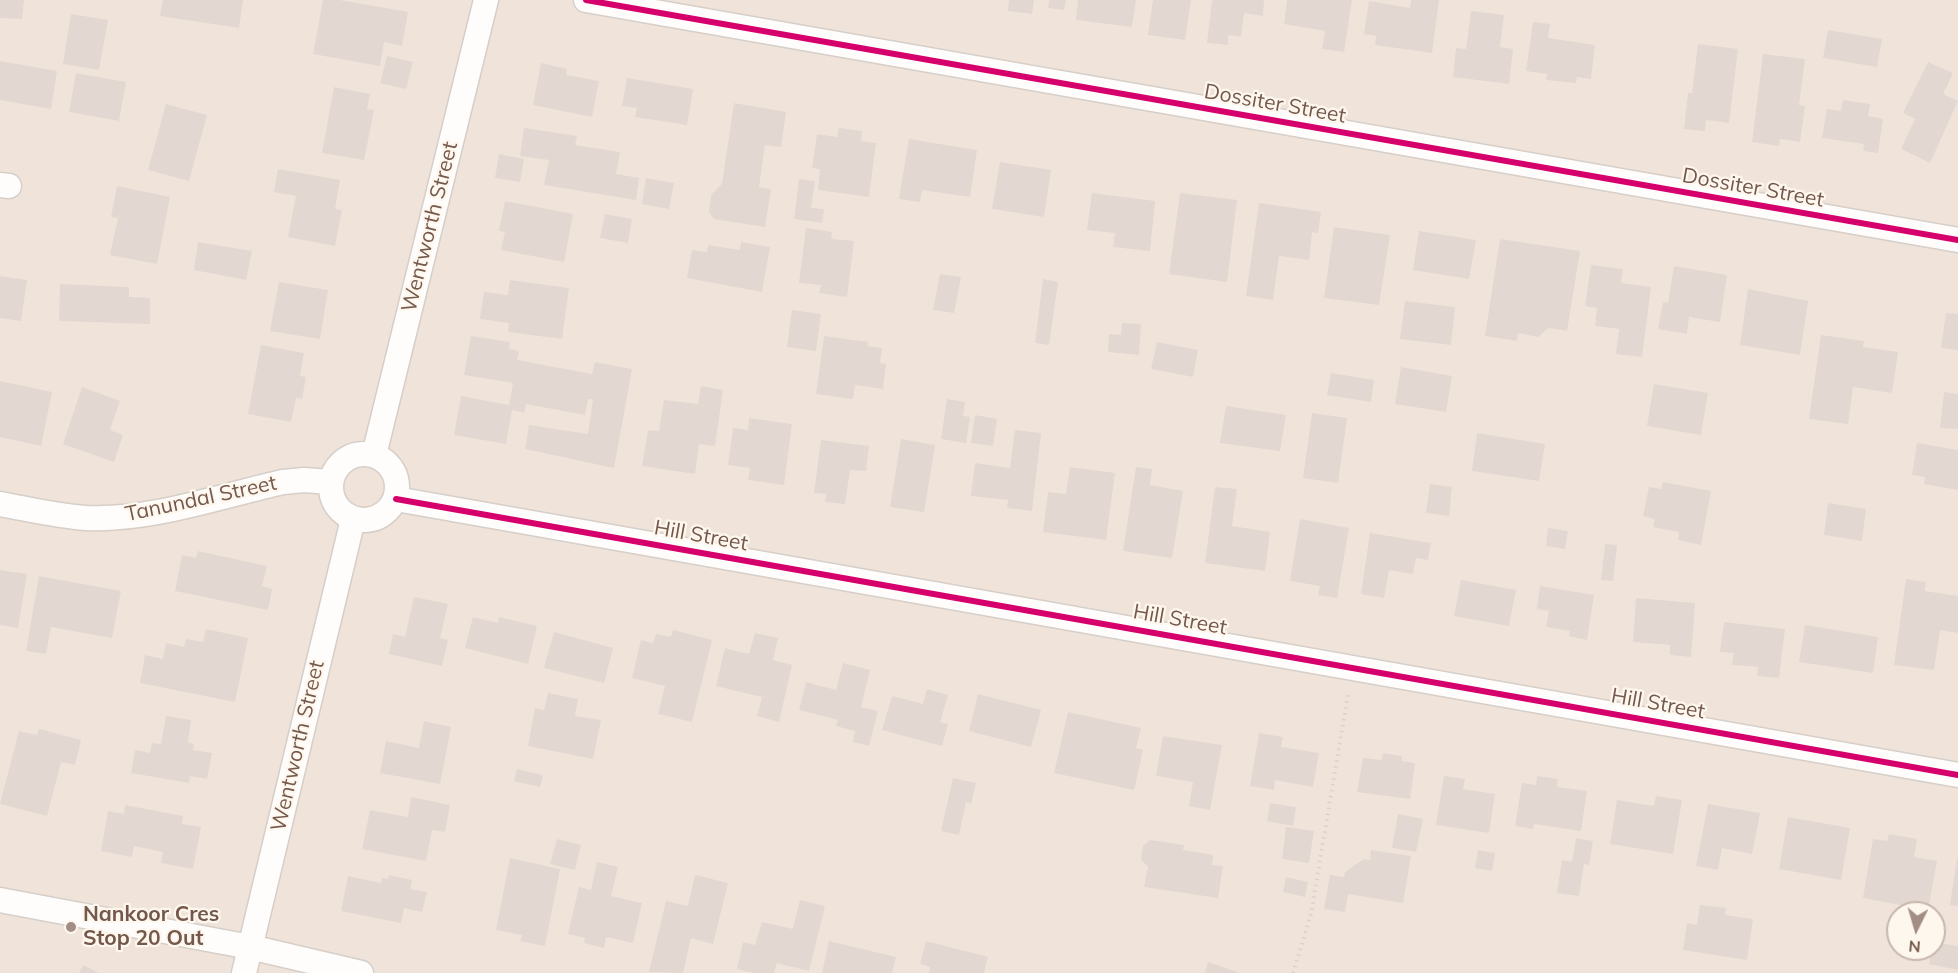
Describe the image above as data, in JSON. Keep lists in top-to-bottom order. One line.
{"streets":{"street":["Dossiter Street","Wentworth Street","Tanundal Street","Hill Street"]},"crossings":[["Wentworth Street","Tanundal Street"],["Wentworth Street","Hill Street"],["Tanundal Street","Hill Street"]],"places":["Nankoor Cres Stop 20 Out"],"north":"bottom"}
